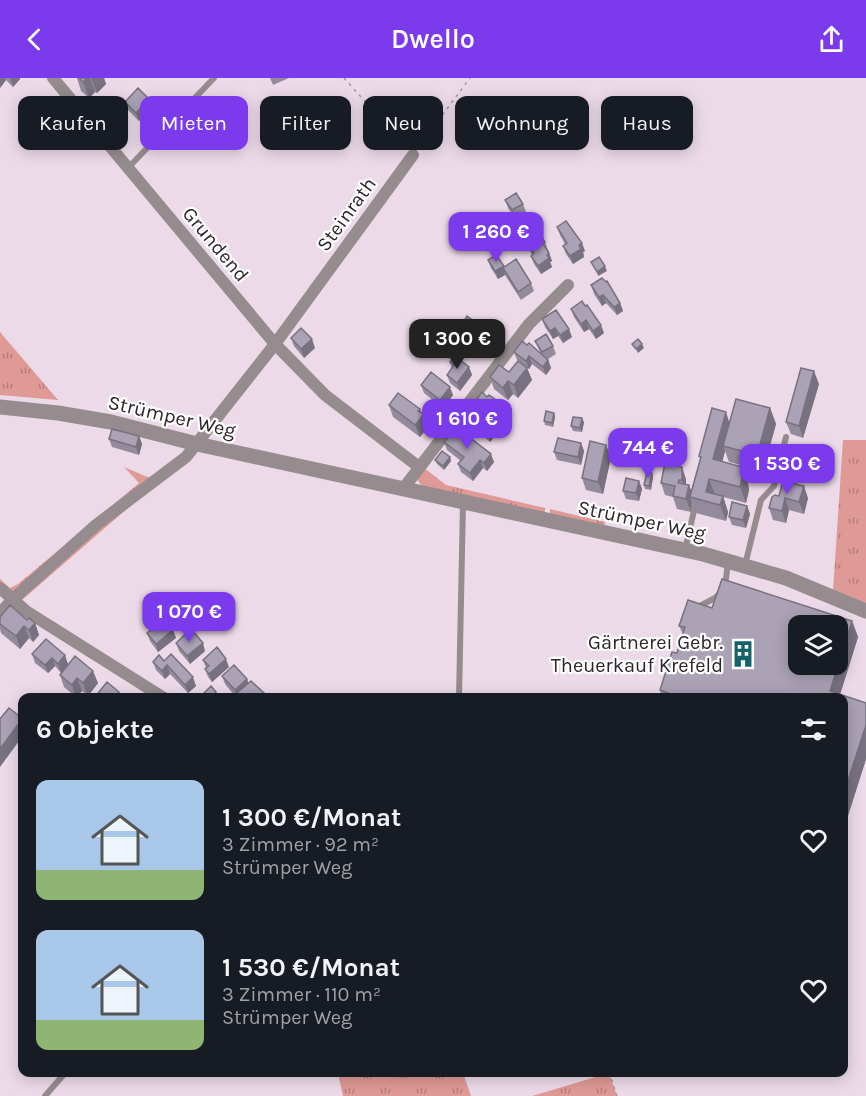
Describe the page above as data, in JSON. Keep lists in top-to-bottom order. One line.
{"streets":{"street":["Steinrath","Grundend","Strümper Weg"]},"crossings":[["Steinrath","Grundend"]],"places":{"building":["Gärtnerei Gebr. Theuerkauf Krefeld"]},"page":{"header":"Dwello","chip":["Kaufen","Mieten","Filter","Neu","Wohnung","Haus"],"price":["1 260 €","1 300 €","1 610 €","744 €","1 530 €","1 070 €"],"heading":"6 Objekte","list":[{"name":"1 300 €/Monat","note":"3 Zimmer · 92 m² · Strümper Weg"},{"name":"1 530 €/Monat","note":"3 Zimmer · 110 m² · Strümper Weg"}]}}
